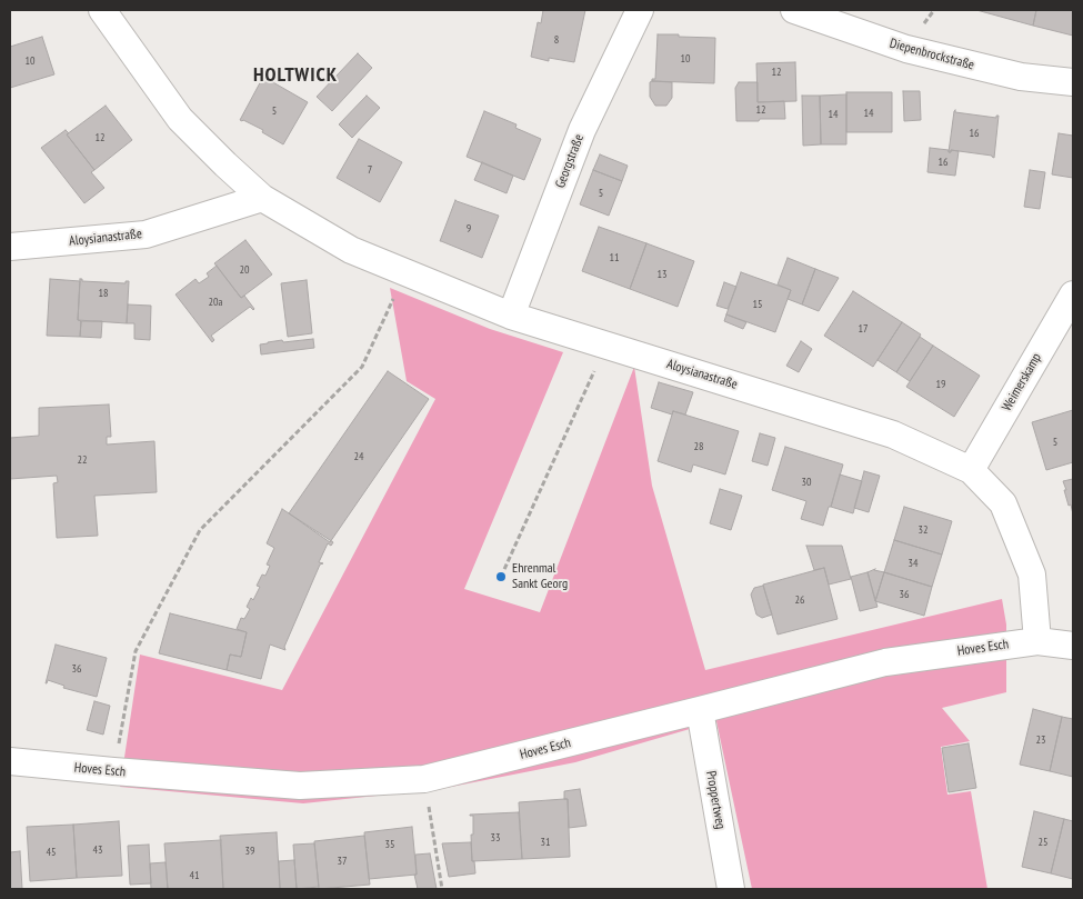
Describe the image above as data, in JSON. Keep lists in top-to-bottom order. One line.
{"streets":{"street":["Diepenbrockstraße","Georgstraße","Aloysianastraße","Weimerskamp","Hoves Esch","Proppertweg"]},"crossings":[["Georgstraße","Aloysianastraße"],["Aloysianastraße","Weimerskamp"],["Aloysianastraße","Hoves Esch"],["Hoves Esch","Proppertweg"]],"districts":["HOLTWICK"],"places":["Ehrenmal Sankt Georg"],"house_numbers":["8","10","10","12","12","5","14","14","16","12","16","7","5","9","11","20","13","18","20a","15","17","19","5","28","24","22","30","32","34","36","26","36","23","33","31","25","35","43","39","45","37","41"]}
